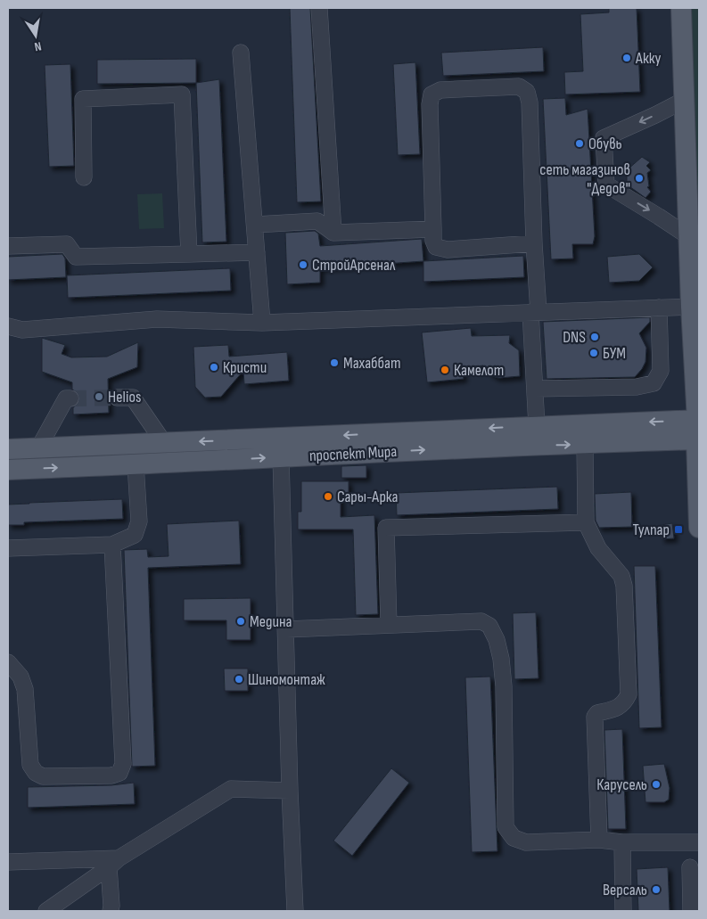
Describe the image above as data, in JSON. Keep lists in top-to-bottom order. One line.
{"streets":{"main road":["проспект Мира"]},"places":{"other":["Акку","Обувь","сеть магазинов \"Дедов\"","СтройАрсенал","DNS","БУМ","Махаббат","Кристи","Камелот","Helios","Сары-Арка","Медина","Шиномонтаж","Карусель","Версаль"],"transit":["Тулпар"]},"north":"bottom"}
